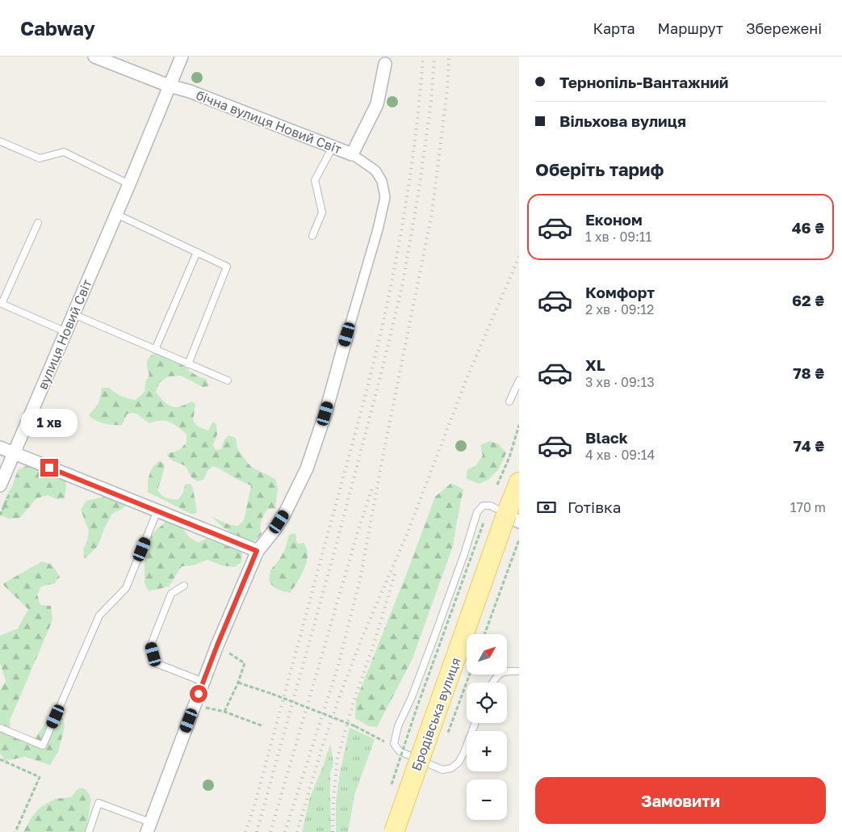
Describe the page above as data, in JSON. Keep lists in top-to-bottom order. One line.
{"streets":{"main road":["Бродівська вулиця"],"street":["бічна вулиця Новий Світ","вулиця Новий Світ"]},"crossings":[["бічна вулиця Новий Світ","вулиця Новий Світ"]],"north":"top right","page":{"header":"Cabway","nav":["Карта","Маршрут","Збережені"],"banner":["Тернопіль-Вантажний","Вільхова вулиця"],"heading":"Оберіть тариф","list":[{"name":"Економ","note":"1 хв · 09:11","value":"46 ₴"},{"name":"Комфорт","note":"2 хв · 09:12","value":"62 ₴"},{"name":"XL","note":"3 хв · 09:13","value":"78 ₴"},{"name":"Black","note":"4 хв · 09:14","value":"74 ₴"}],"bubble":"1 хв","pay":["Готівка","170 m"],"map_buttons":["+","−"],"buttons":"Замовити"}}
